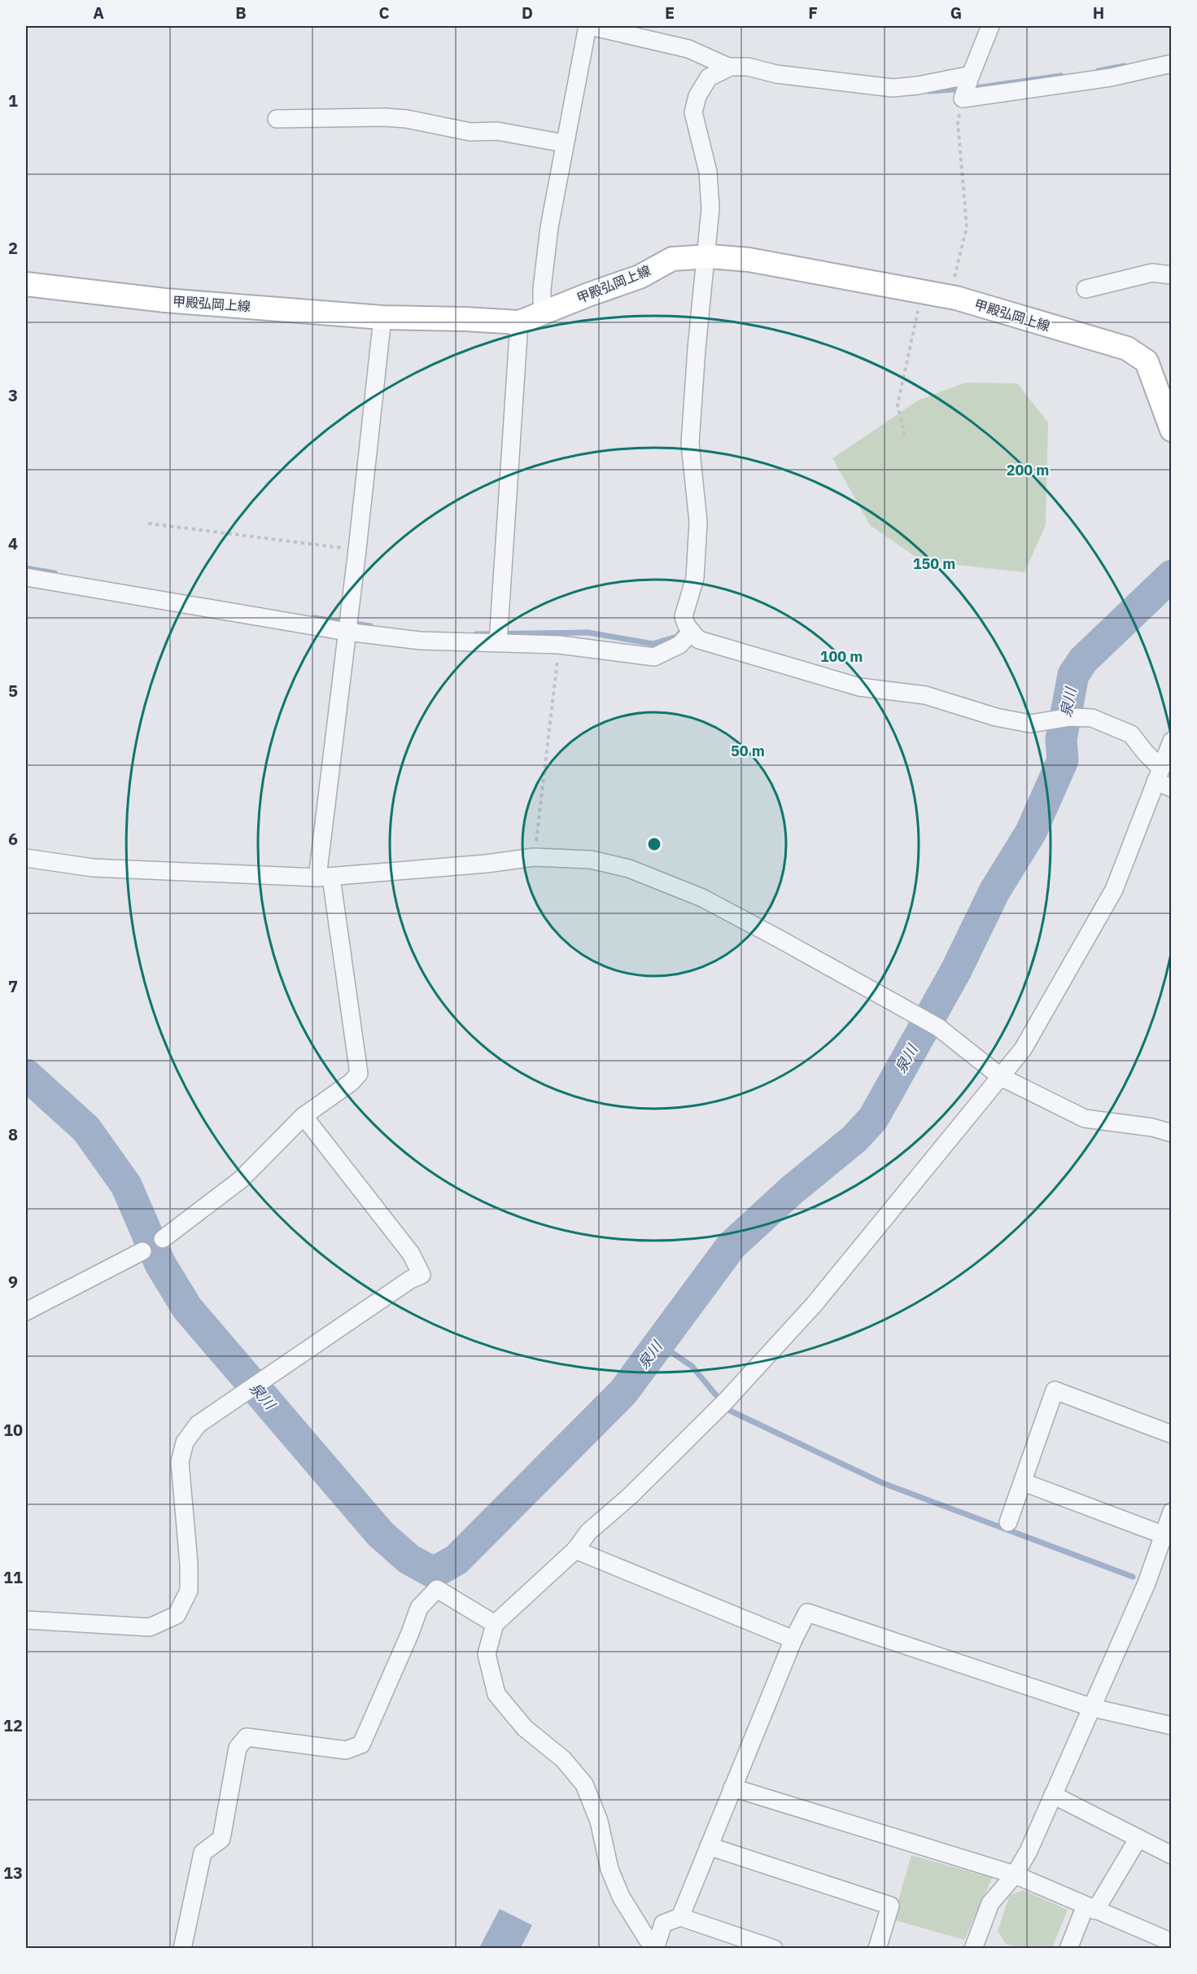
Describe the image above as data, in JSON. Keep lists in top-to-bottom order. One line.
{"streets":{"main road":["甲殿弘岡上線"]},"water":["泉川"],"grid":{"columns":["A","B","C","D","E","F","G","H"],"rows":["1","2","3","4","5","6","7","8","9","10","11","12","13"]},"rings":["200 m","150 m","100 m","50 m"]}
